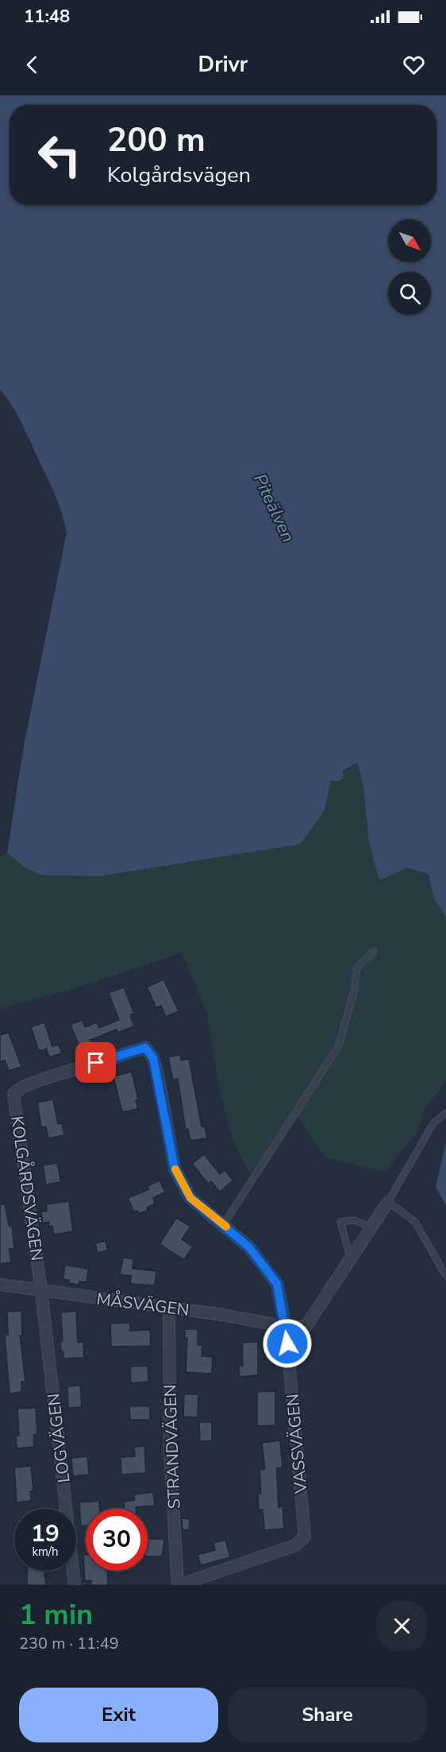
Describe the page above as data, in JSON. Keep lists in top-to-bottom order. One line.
{"streets":{"street":["KOLGÅRDSVÄGEN","MÅSVÄGEN","LOGVÄGEN","VASSVÄGEN","STRANDVÄGEN"]},"crossings":[["KOLGÅRDSVÄGEN","MÅSVÄGEN"],["KOLGÅRDSVÄGEN","LOGVÄGEN"],["KOLGÅRDSVÄGEN","VASSVÄGEN"],["MÅSVÄGEN","LOGVÄGEN"],["MÅSVÄGEN","VASSVÄGEN"],["MÅSVÄGEN","STRANDVÄGEN"],["VASSVÄGEN","STRANDVÄGEN"]],"water":["Piteälven"],"north":"bottom right","page":{"status":"11:48","header":"Drivr","turn":["200 m","Kolgårdsvägen"],"speed":"19 km/h","limit":"30","heading":["1 min","230 m · 11:49"],"buttons":["Exit","Share"]}}
